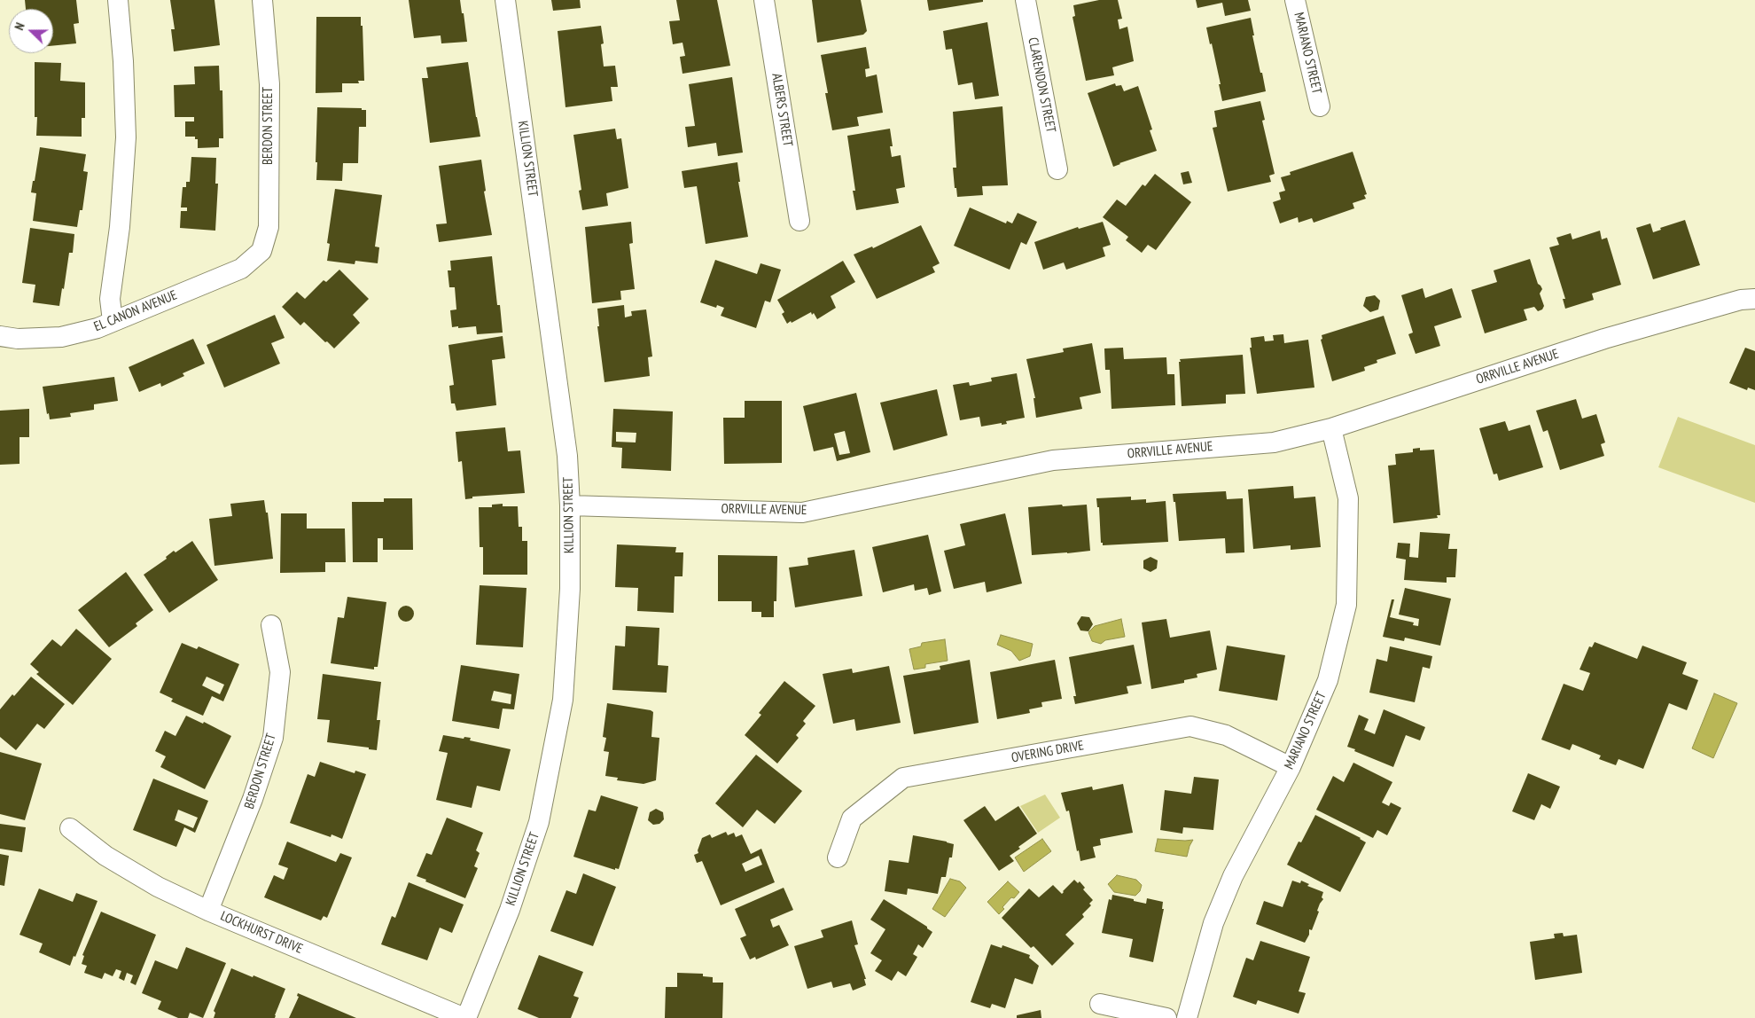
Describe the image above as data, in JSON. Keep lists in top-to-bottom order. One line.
{"streets":{"street":["MARIANO STREET","CLARENDON STREET","ALBERS STREET","BERDON STREET","KILLION STREET","EL CANON AVENUE","ORRVILLE AVENUE","OVERING DRIVE","LOCKHURST DRIVE"]},"crossings":[["MARIANO STREET","ORRVILLE AVENUE"],["MARIANO STREET","OVERING DRIVE"],["BERDON STREET","EL CANON AVENUE"],["BERDON STREET","LOCKHURST DRIVE"],["KILLION STREET","ORRVILLE AVENUE"],["KILLION STREET","LOCKHURST DRIVE"]],"north":"left"}
